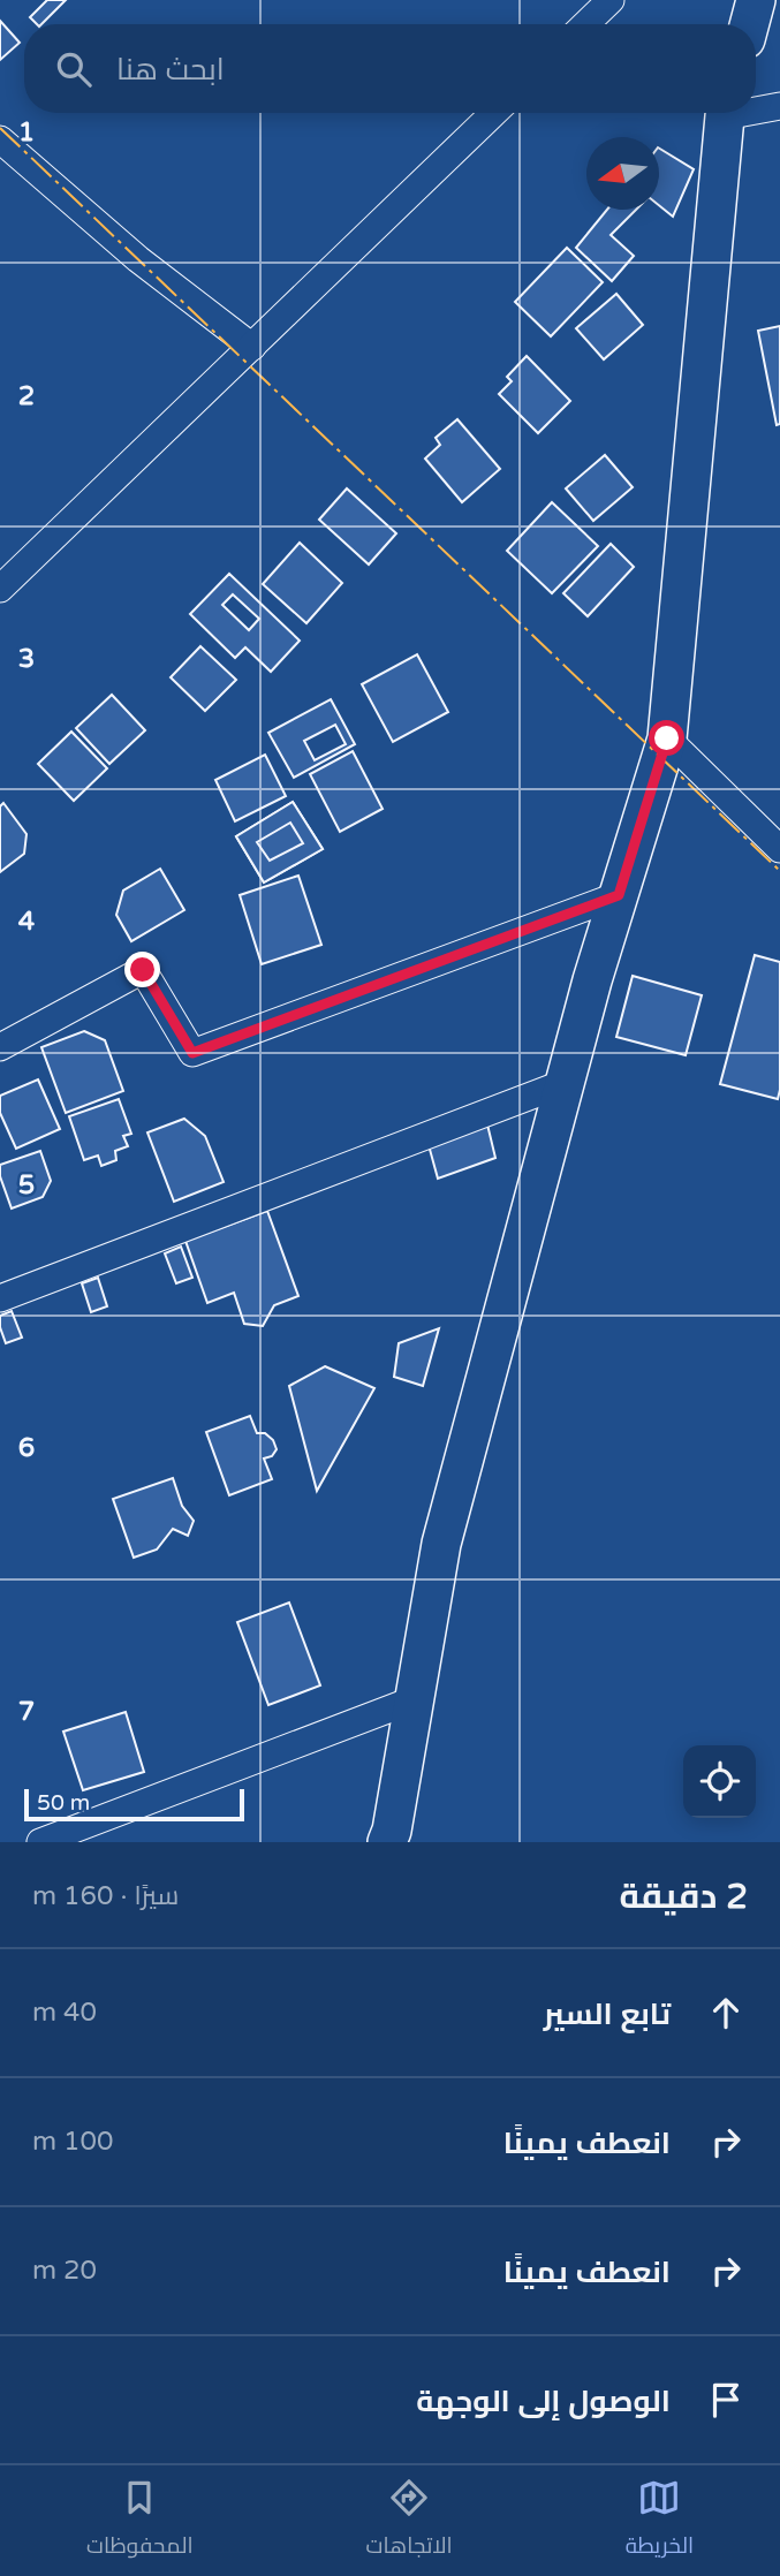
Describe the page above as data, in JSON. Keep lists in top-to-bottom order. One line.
{"scale_bar":"50 m","north":"left","page":{"search":"ابحث هنا","scale":"50 m","heading":["2 دقيقة","سيرًا · 160 m"],"list":[["تابع السير","40 m"],["انعطف يمينًا","100 m"],["انعطف يمينًا","20 m"],"الوصول إلى الوجهة"],"nav":["الخريطة","الاتجاهات","المحفوظات"]},"grid":{"rows":["1","2","3","4","5","6","7"]}}
